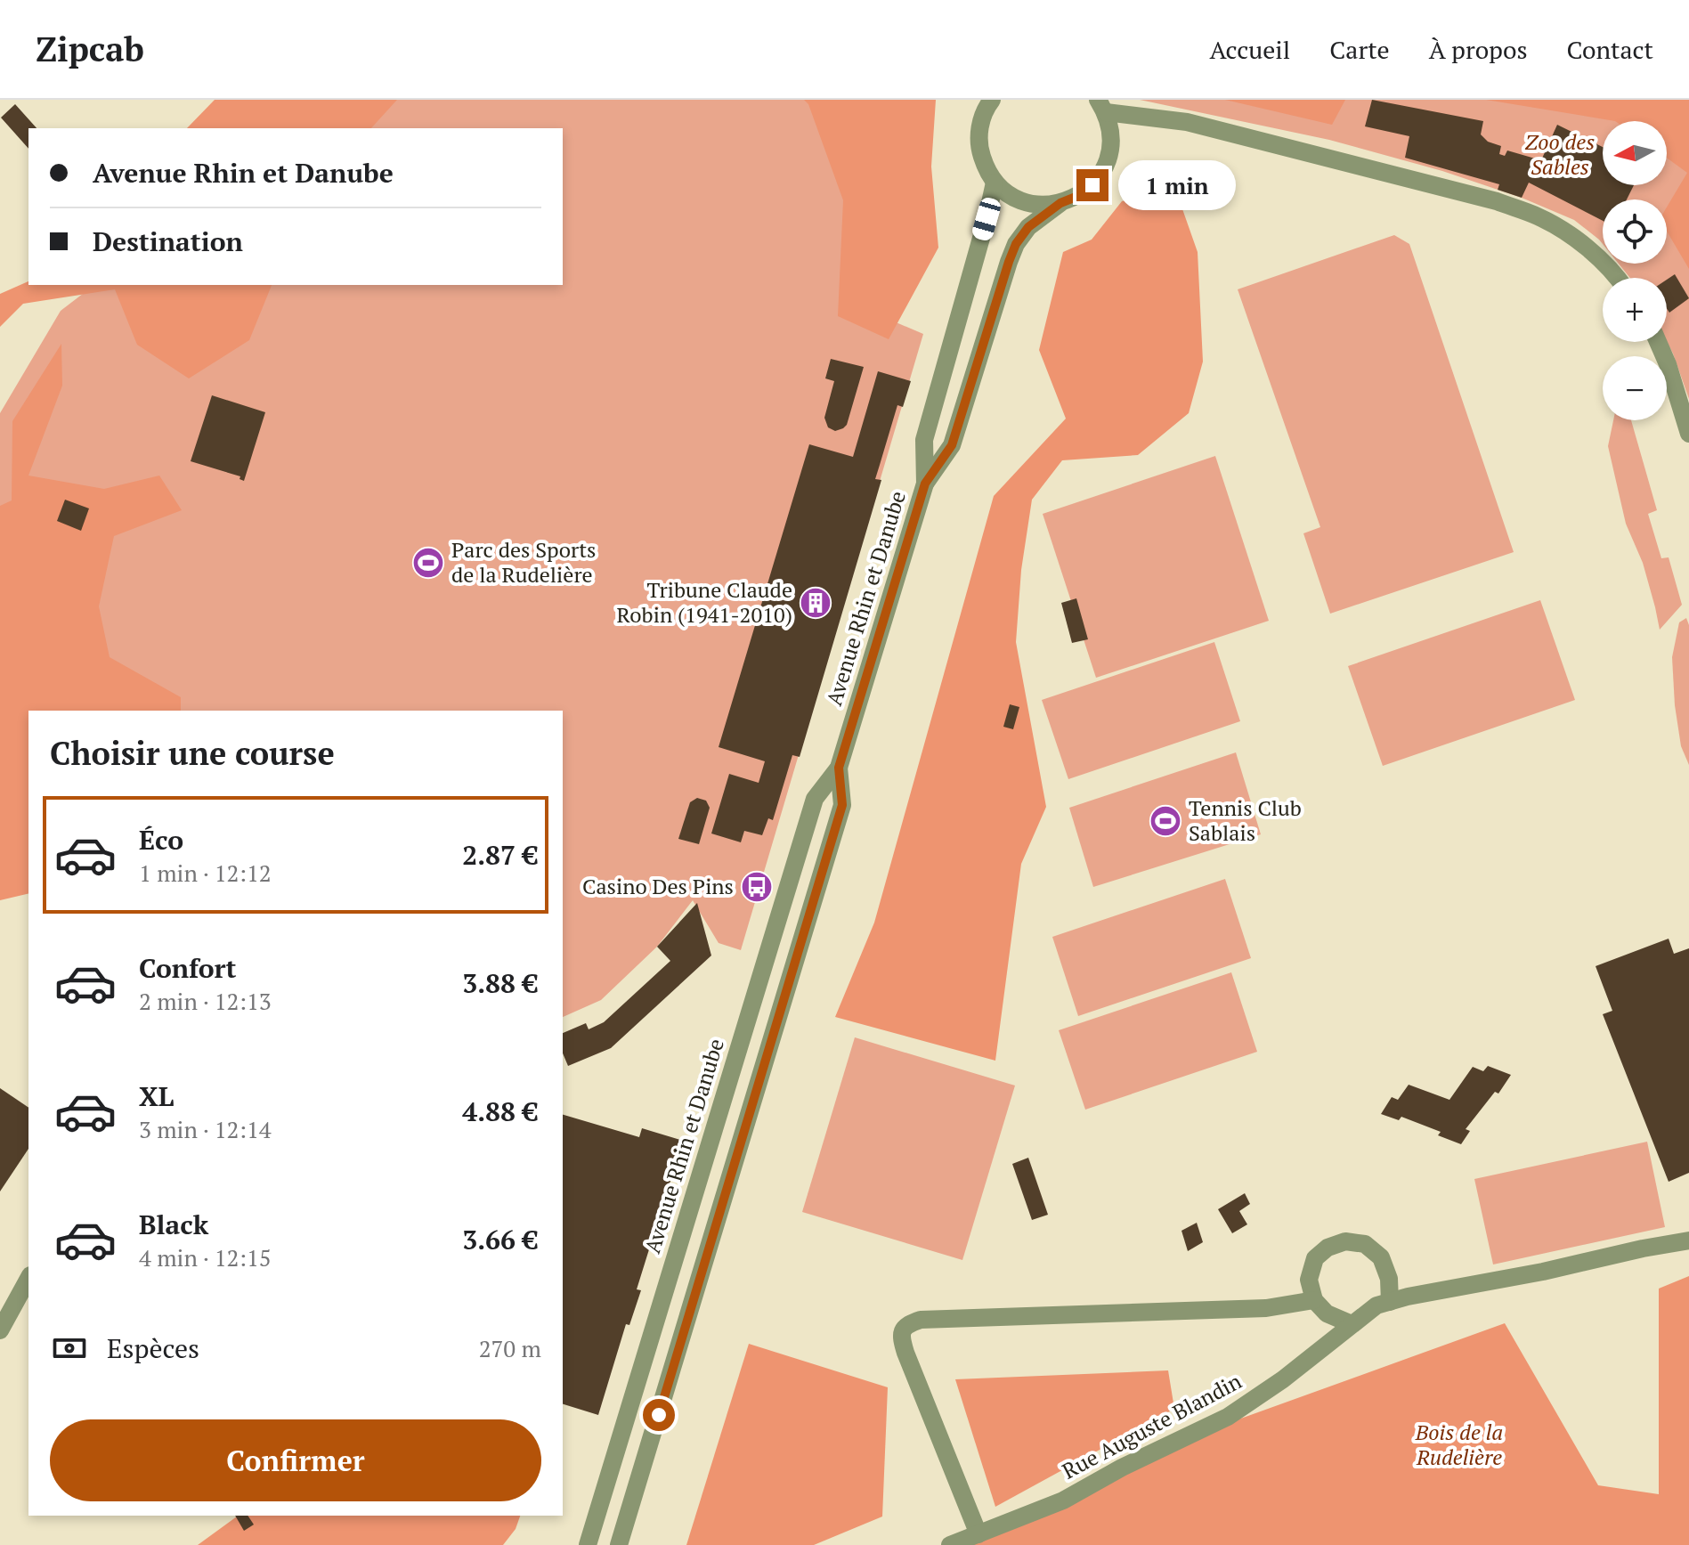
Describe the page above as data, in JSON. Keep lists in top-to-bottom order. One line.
{"streets":{"street":["Avenue Rhin et Danube","Rue Auguste Blandin"]},"parks":["Zoo des Sables","Bois de la Rudelière"],"places":{"sports":["Parc des Sports de la Rudelière","Tennis Club Sablais"],"building":["Tribune Claude Robin (1941-2010)"],"bus stop":["Casino Des Pins"]},"north":"left","page":{"header":"Zipcab","nav":["Accueil","Carte","À propos","Contact"],"map_buttons":["+","−"],"banner":["Avenue Rhin et Danube","Destination"],"bubble":"1 min","heading":"Choisir une course","list":[{"name":"Éco","note":"1 min · 12:12","value":"2.87 €"},{"name":"Confort","note":"2 min · 12:13","value":"3.88 €"},{"name":"XL","note":"3 min · 12:14","value":"4.88 €"},{"name":"Black","note":"4 min · 12:15","value":"3.66 €"}],"pay":["Espèces","270 m"],"buttons":"Confirmer"}}
